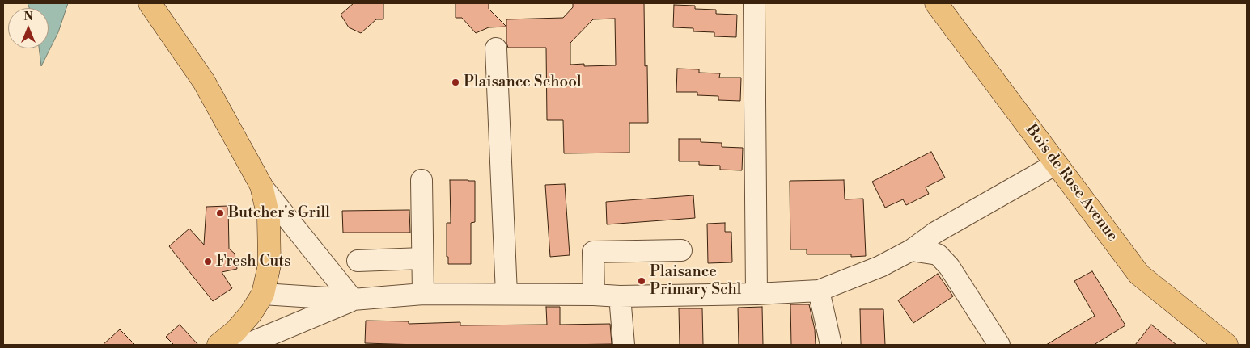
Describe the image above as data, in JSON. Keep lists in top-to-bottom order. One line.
{"streets":{"main road":["Bois de Rose Avenue"]},"places":["Plaisance School","Butcher's Grill","Fresh Cuts","Plaisance Primary Schl"],"north":"top"}
